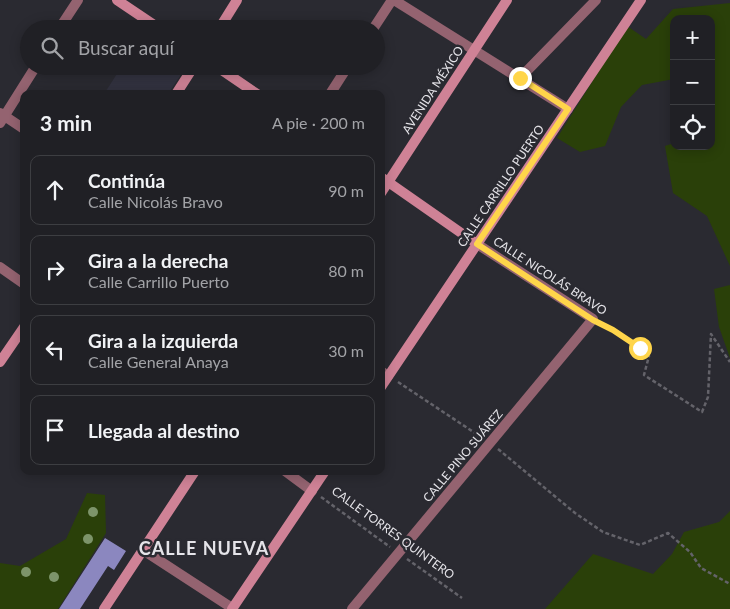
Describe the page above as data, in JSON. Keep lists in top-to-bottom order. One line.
{"streets":{"main road":["AVENIDA MÉXICO","CALLE CARRILLO PUERTO","CALLE NICOLÁS BRAVO"],"street":["CALLE PINO SUÁREZ","CALLE TORRES QUINTERO"]},"crossings":[["AVENIDA MÉXICO","CALLE NICOLÁS BRAVO"],["CALLE CARRILLO PUERTO","CALLE NICOLÁS BRAVO"],["CALLE NICOLÁS BRAVO","CALLE PINO SUÁREZ"],["CALLE PINO SUÁREZ","CALLE TORRES QUINTERO"]],"districts":["CALLE NUEVA"],"page":{"map_buttons":["+","−"],"search":"Buscar aquí","heading":["3 min","A pie · 200 m"],"list":[["Continúa","Calle Nicolás Bravo","90 m"],["Gira a la derecha","Calle Carrillo Puerto","80 m"],["Gira a la izquierda","Calle General Anaya","30 m"],"Llegada al destino"]}}
